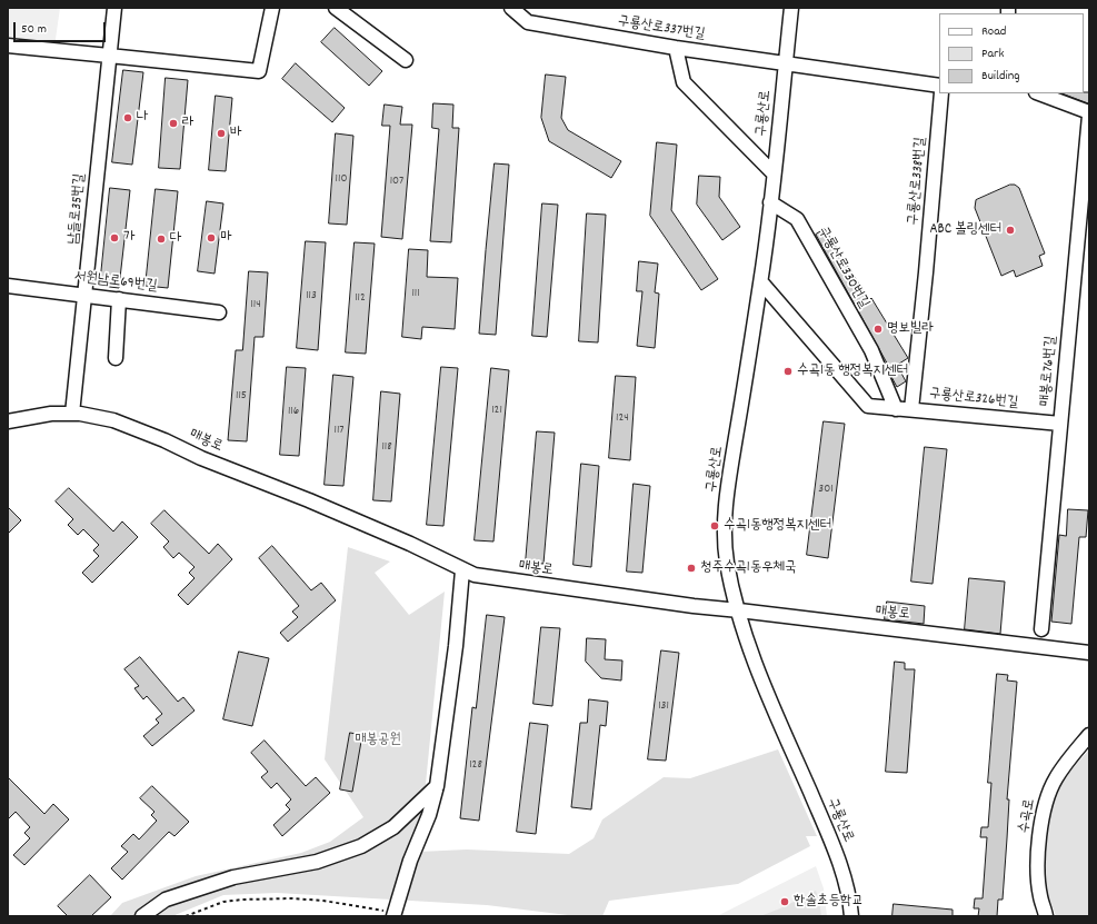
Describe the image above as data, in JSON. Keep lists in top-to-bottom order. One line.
{"streets":{"street":["구룡산로337번길","구룡산로","구룡산로338번길","남들로35번길","구룡산로330번길","서원남로69번길","매봉로76번길","구룡산로326번길","매봉로","수곡로"]},"crossings":[["구룡산로337번길","구룡산로"],["구룡산로","구룡산로330번길"],["구룡산로","구룡산로326번길"],["구룡산로","매봉로"],["구룡산로338번길","구룡산로326번길"],["남들로35번길","서원남로69번길"],["남들로35번길","매봉로"],["구룡산로330번길","구룡산로326번길"],["매봉로76번길","구룡산로326번길"]],"parks":["매봉공원"],"places":["나","라","바","ABC 볼링센터","가","마","다","명보빌라","수곡1동 행정복지센터","수곡1동행정복지센터","청주수곡1동우체국","한솔초등학교"],"house_numbers":["110","107","111","113","112","114","115","121","116","124","117","118","301","131","128"],"legend":["Road","Park","Building"],"scale_bar":"50 m"}
